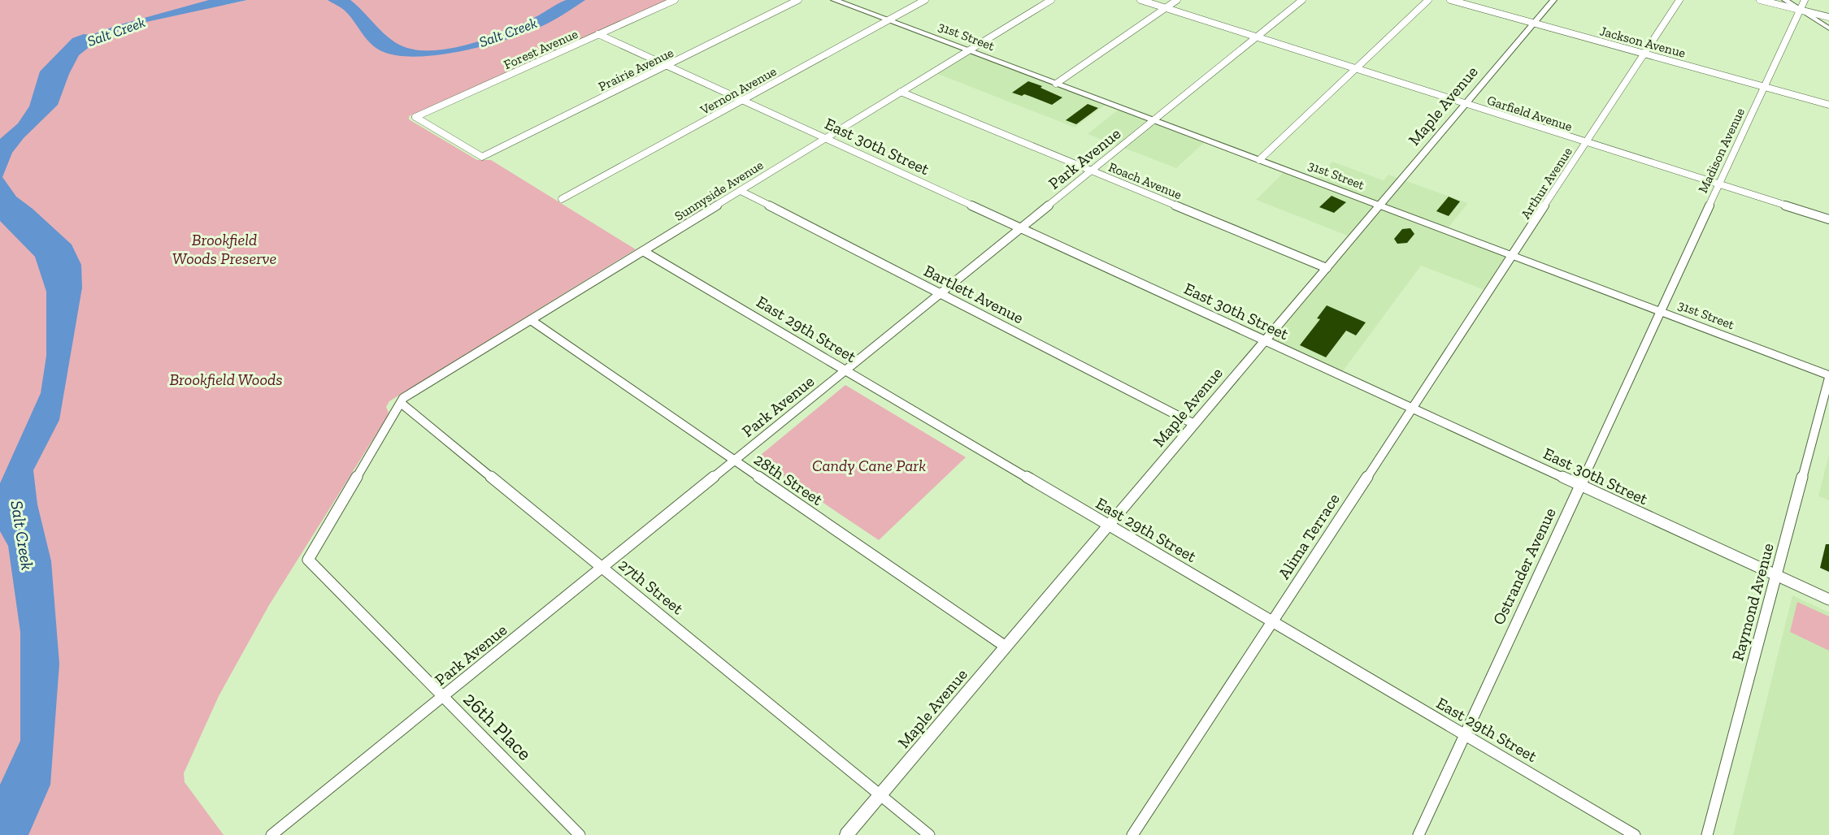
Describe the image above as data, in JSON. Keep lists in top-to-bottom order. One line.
{"streets":{"main road":["31st Street"],"street":["Jackson Avenue","Forest Avenue","Prairie Avenue","Vernon Avenue","Maple Avenue","Garfield Avenue","East 30th Street","Madison Avenue","Park Avenue","Roach Avenue","Arthur Avenue","Sunnyside Avenue","Bartlett Avenue","East 29th Street","28th Street","Alima Terrace","Ostrander Avenue","27th Street","Raymond Avenue","26th Place"]},"crossings":[["31st Street","Vernon Avenue"],["31st Street","Maple Avenue"],["31st Street","Madison Avenue"],["31st Street","Park Avenue"],["31st Street","Arthur Avenue"],["31st Street","Sunnyside Avenue"],["31st Street","Alima Terrace"],["31st Street","Ostrander Avenue"],["31st Street","Raymond Avenue"],["Jackson Avenue","Maple Avenue"],["Jackson Avenue","Madison Avenue"],["Jackson Avenue","Arthur Avenue"],["Forest Avenue","Prairie Avenue"],["Forest Avenue","East 30th Street"],["Prairie Avenue","East 30th Street"],["Vernon Avenue","East 30th Street"],["Maple Avenue","Garfield Avenue"],["Maple Avenue","East 30th Street"],["Maple Avenue","Roach Avenue"],["Maple Avenue","Bartlett Avenue"],["Maple Avenue","East 29th Street"],["Maple Avenue","28th Street"],["Maple Avenue","27th Street"],["Garfield Avenue","Madison Avenue"],["Garfield Avenue","Park Avenue"],["Garfield Avenue","Arthur Avenue"],["East 30th Street","Park Avenue"],["East 30th Street","Sunnyside Avenue"],["East 30th Street","Alima Terrace"],["East 30th Street","Ostrander Avenue"],["East 30th Street","Raymond Avenue"],["Madison Avenue","Ostrander Avenue"],["Park Avenue","Roach Avenue"],["Park Avenue","Bartlett Avenue"],["Park Avenue","East 29th Street"],["Park Avenue","28th Street"],["Park Avenue","27th Street"],["Park Avenue","26th Place"],["Roach Avenue","Sunnyside Avenue"],["Arthur Avenue","Alima Terrace"],["Sunnyside Avenue","Bartlett Avenue"],["Sunnyside Avenue","East 29th Street"],["Sunnyside Avenue","28th Street"],["Sunnyside Avenue","27th Street"],["Sunnyside Avenue","26th Place"],["East 29th Street","Alima Terrace"],["East 29th Street","Ostrander Avenue"],["27th Street","26th Place"]],"water":["Salt Creek"],"parks":["Brookfield Woods Preserve","Brookfield Woods","Candy Cane Park"]}
